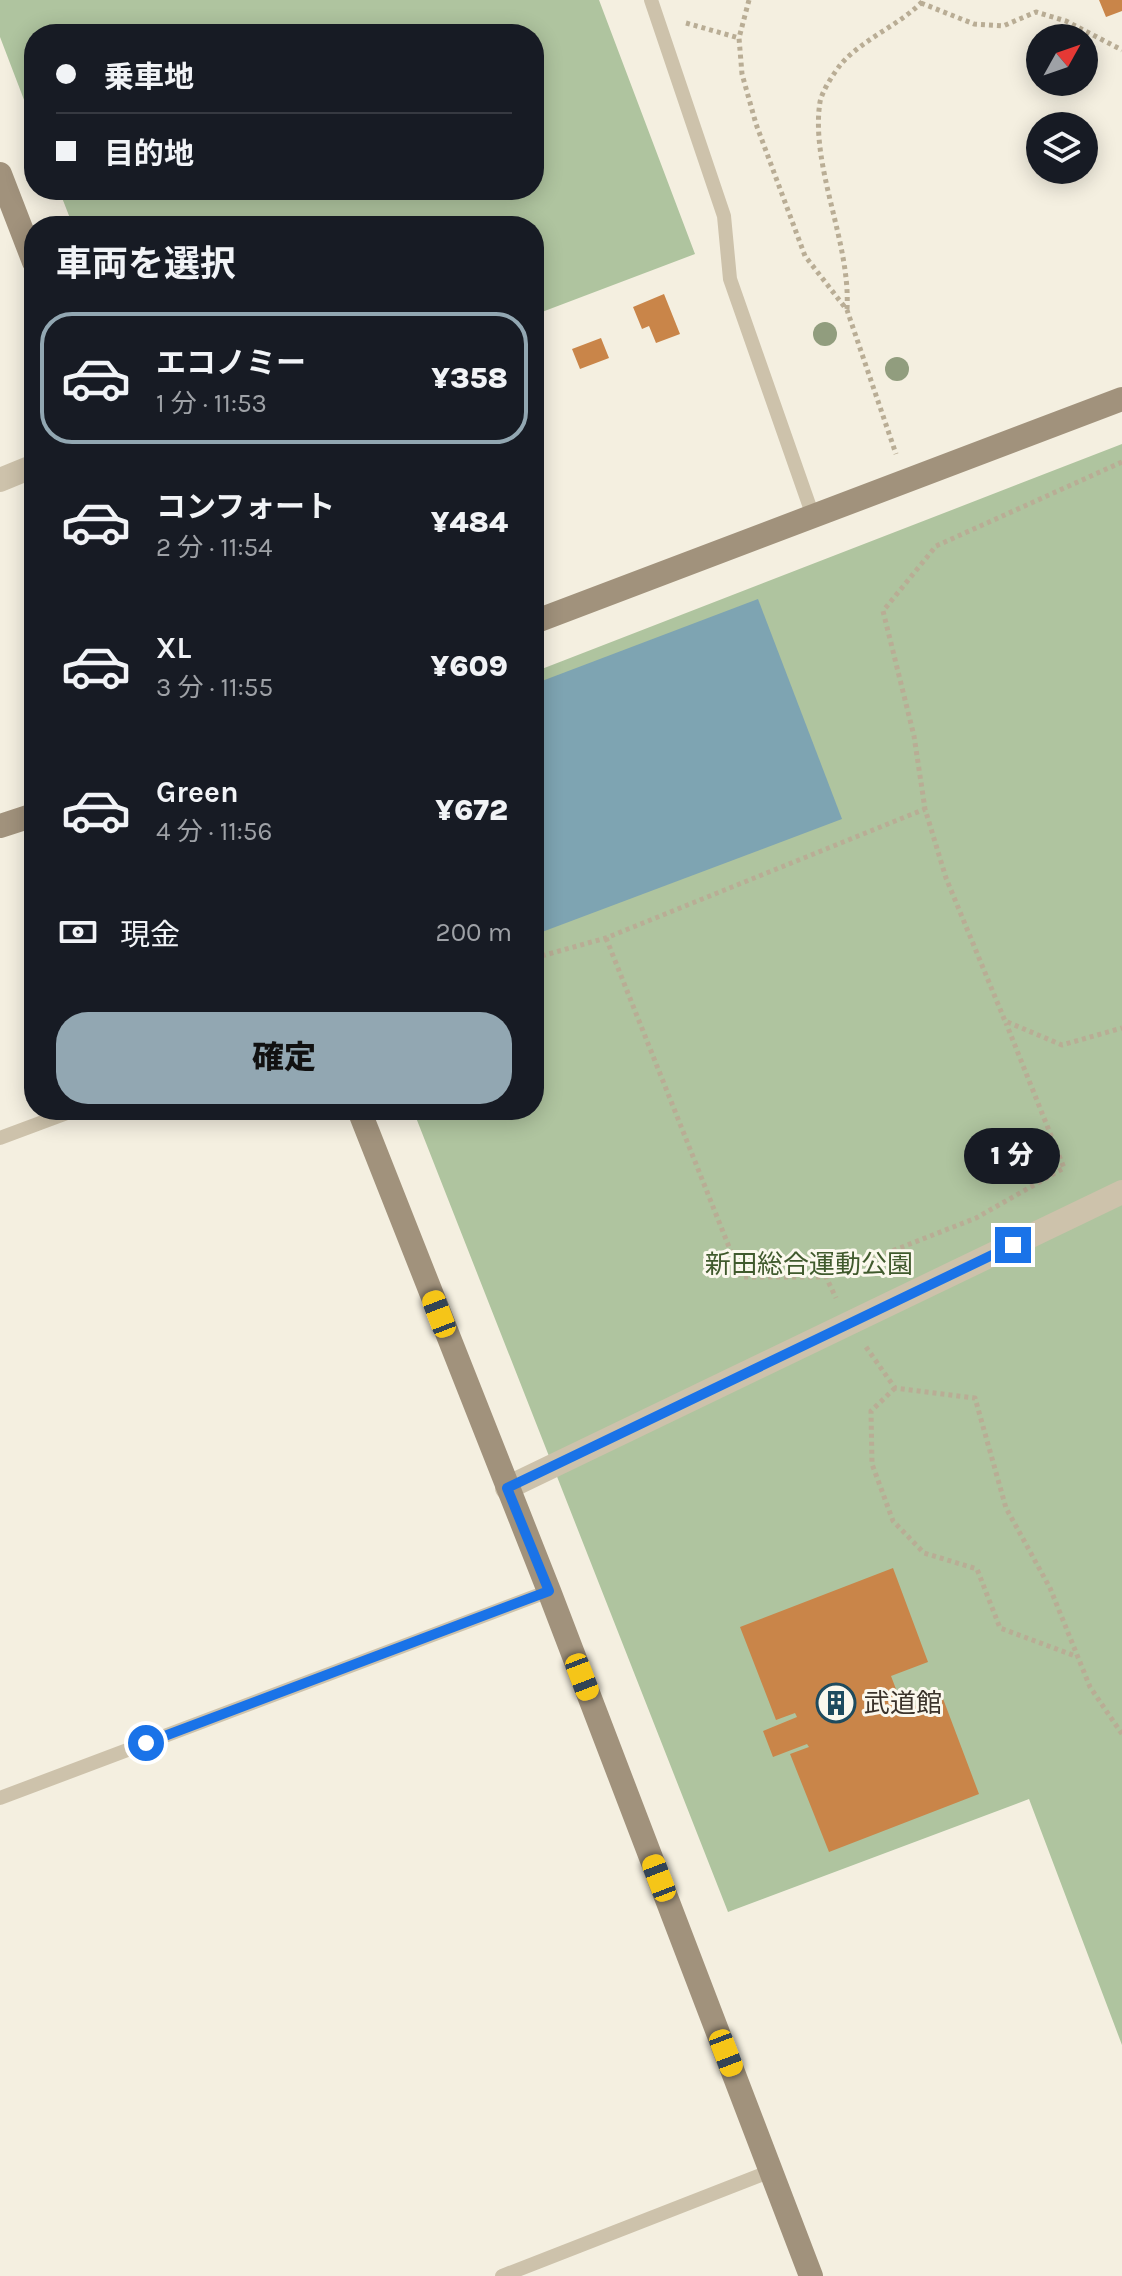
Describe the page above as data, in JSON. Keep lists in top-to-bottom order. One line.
{"parks":["新田総合運動公園"],"places":{"building":["武道館"]},"north":"top right","page":{"banner":["乗車地","目的地"],"heading":"車両を選択","list":[{"name":"エコノミー","note":"1 分 · 11:53","value":"¥358"},{"name":"コンフォート","note":"2 分 · 11:54","value":"¥484"},{"name":"XL","note":"3 分 · 11:55","value":"¥609"},{"name":"Green","note":"4 分 · 11:56","value":"¥672"}],"pay":["現金","200 m"],"buttons":"確定","bubble":"1 分"}}
